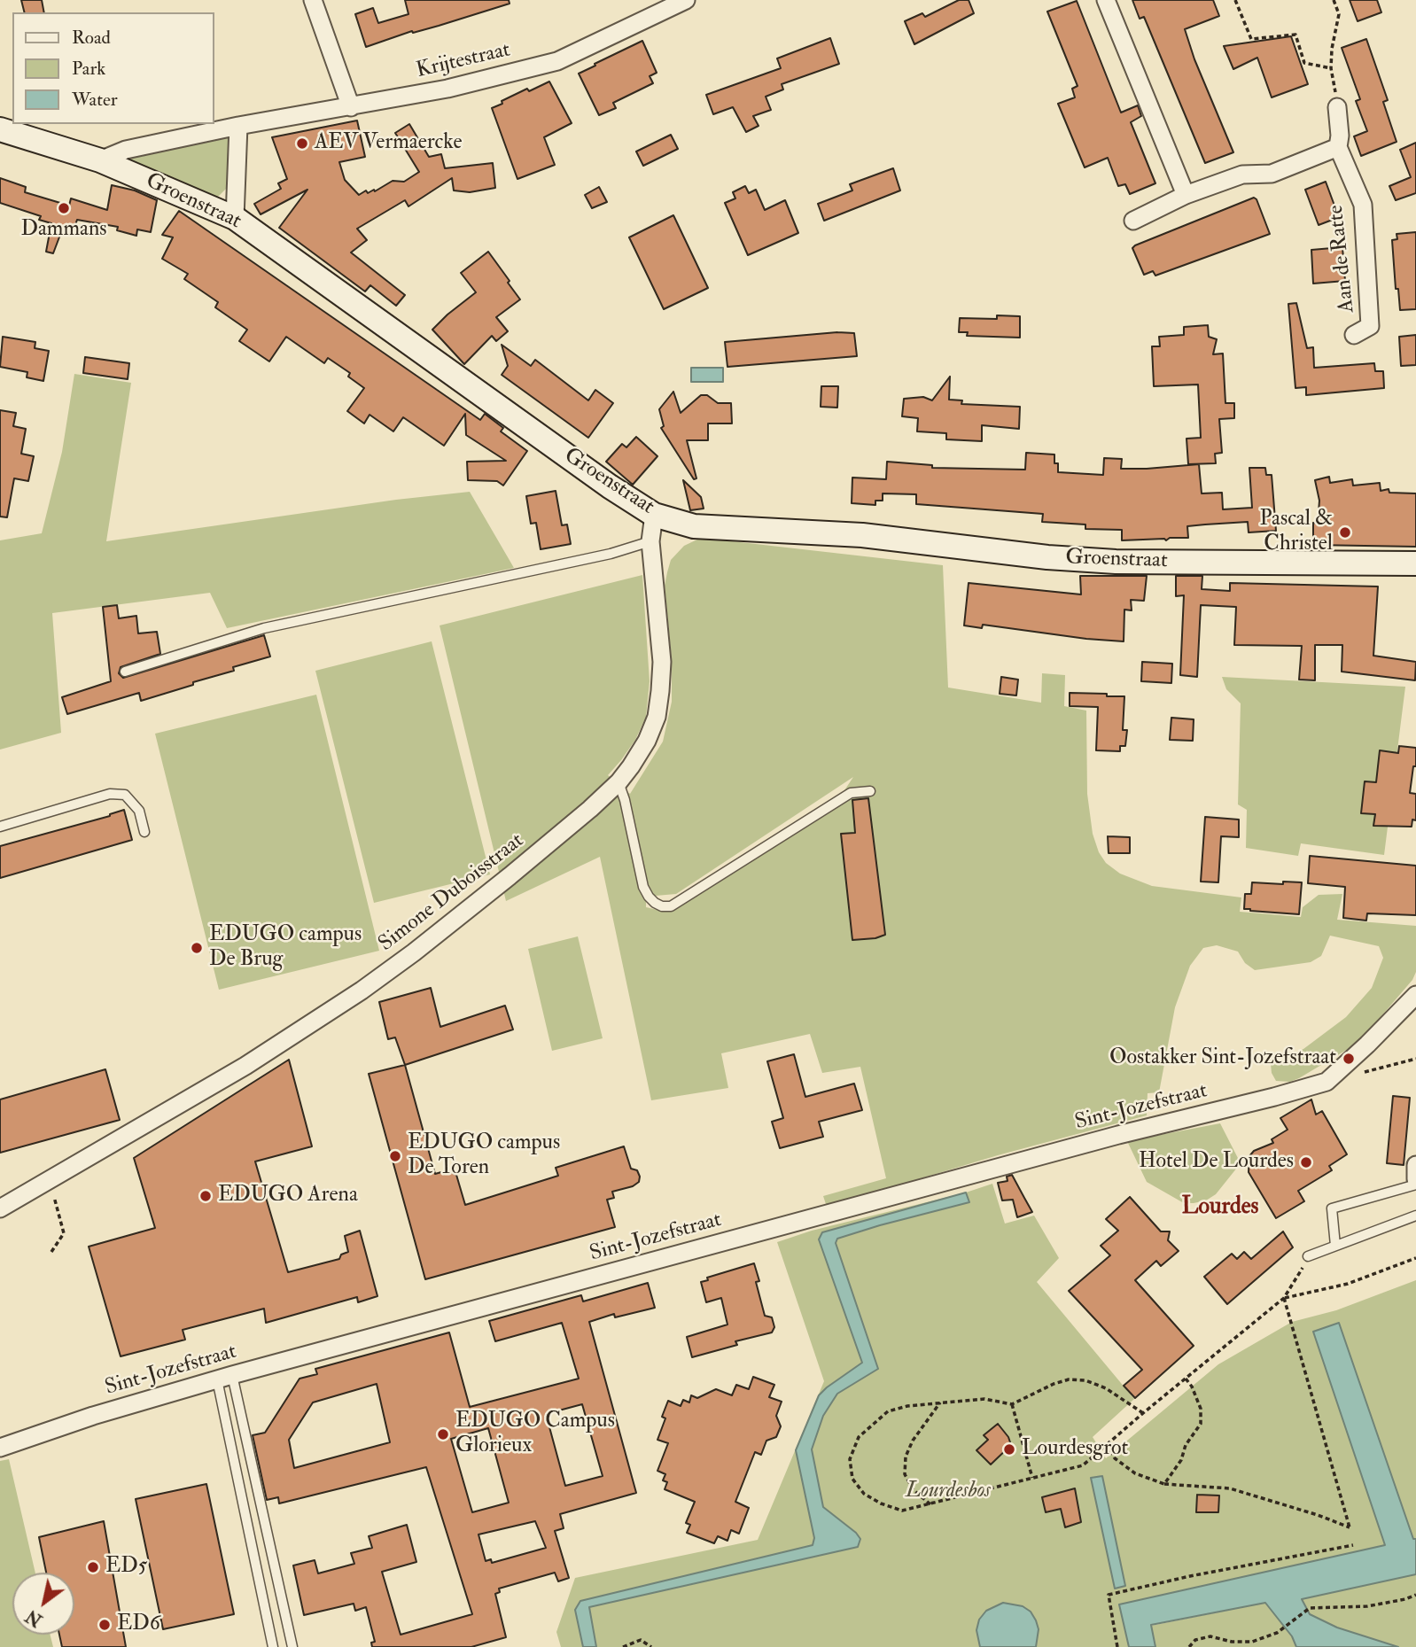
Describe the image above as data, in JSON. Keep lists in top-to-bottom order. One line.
{"streets":{"street":["Krijtestraat","Groenstraat","Aan de Ratte","Simone Duboisstraat","Sint-Jozefstraat"]},"crossings":[["Krijtestraat","Groenstraat"],["Groenstraat","Simone Duboisstraat"]],"districts":["Lourdes"],"parks":["Lourdesbos"],"places":["AEV Vermaercke","Dammans","Pascal & Christel","EDUGO campus De Brug","Oostakker Sint-Jozefstraat","EDUGO campus De Toren","Hotel De Lourdes","EDUGO Arena","EDUGO Campus Glorieux","Lourdesgrot","ED5","ED6"],"legend":["Road","Park","Water"],"north":"bottom left"}
